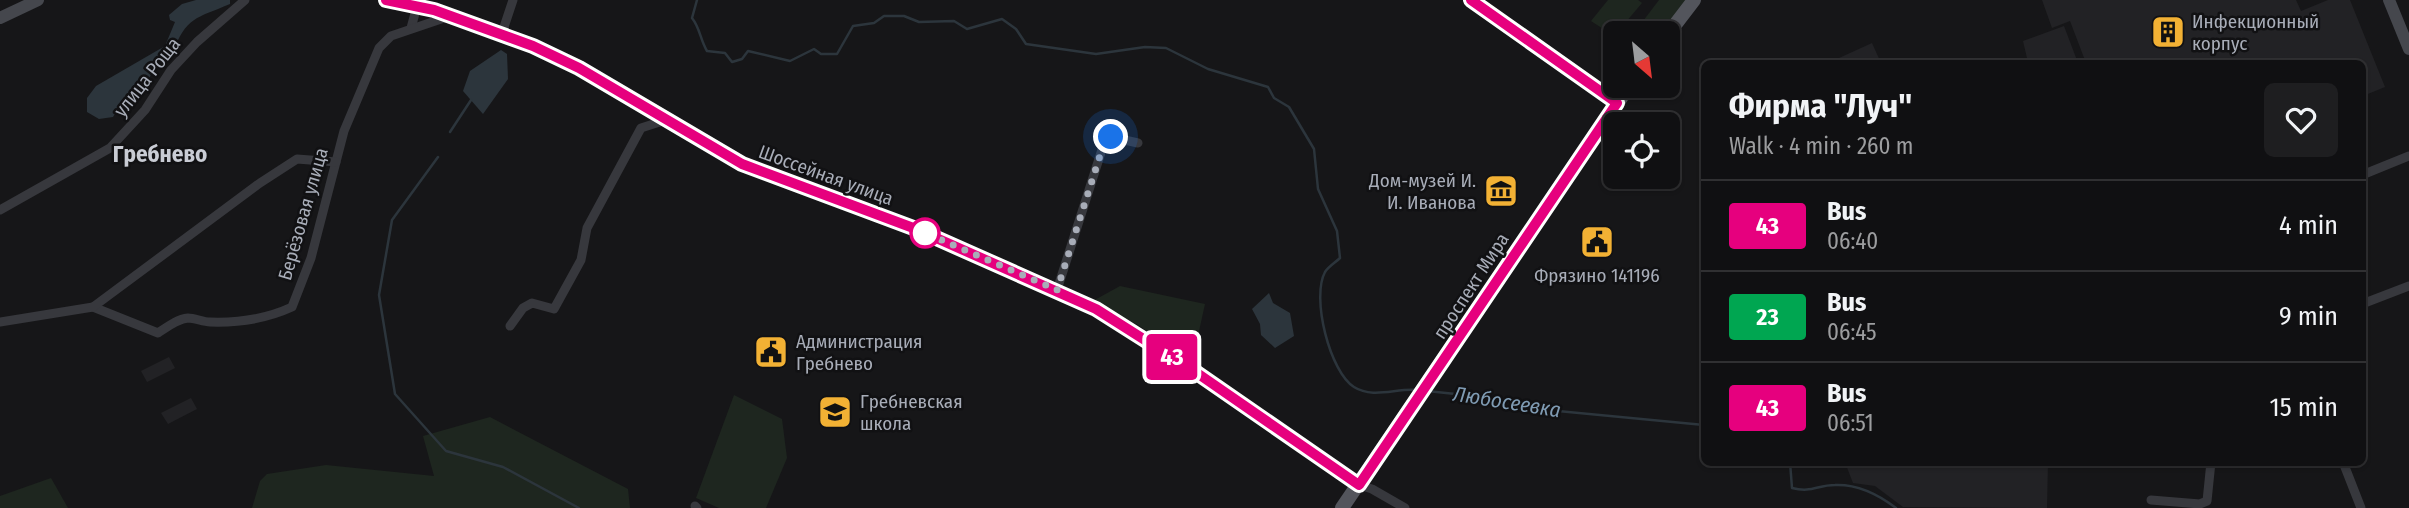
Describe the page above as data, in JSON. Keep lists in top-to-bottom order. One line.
{"streets":{"main road":["проспект Мира"],"street":["улица Роща","Шоссейная улица","Берёзовая улица"]},"crossings":[["Шоссейная улица","Берёзовая улица"],["Шоссейная улица","проспект Мира"]],"districts":["Гребнево"],"water":["Любосеевка"],"places":{"building":["Инфекционный корпус"],"museum":["Дом-музей И. И. Иванова"],"public building":["Фрязино 141196","Администрация Гребнево"],"school or university":["Гребневская школа"]},"lines":["bus line 43"],"north":"bottom right","page":{"on_map":"43","heading":["Фирма \"Луч\"","Walk · 4 min · 260 m"],"list":[{"mark":"43","name":"Bus","note":"06:40","value":"4 min"},{"mark":"23","name":"Bus","note":"06:45","value":"9 min"},{"mark":"43","name":"Bus","note":"06:51","value":"15 min"}]}}
